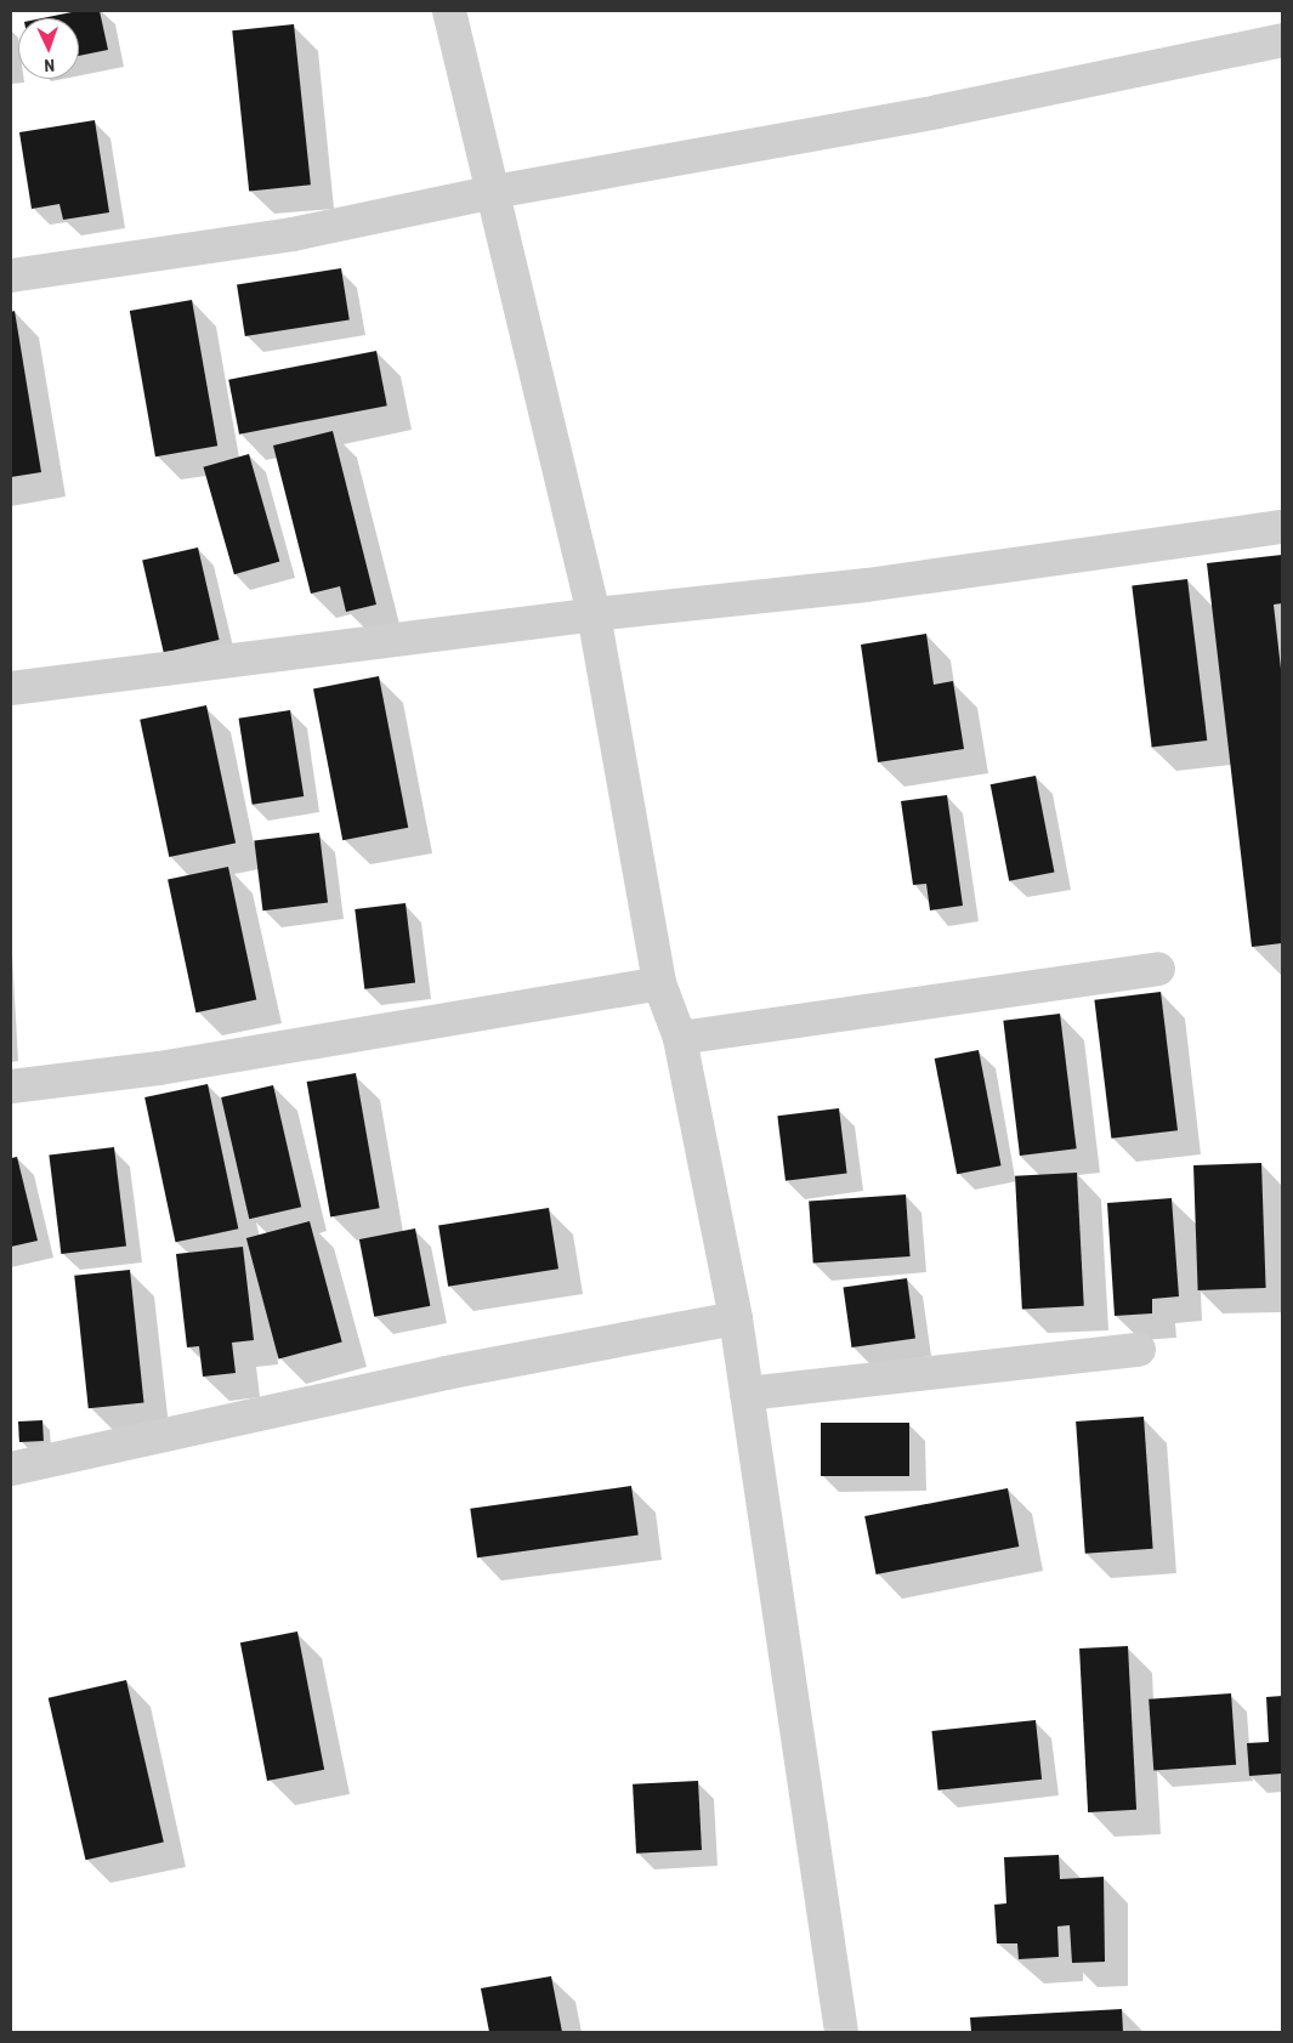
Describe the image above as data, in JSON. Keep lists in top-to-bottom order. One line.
{"north":"bottom"}
